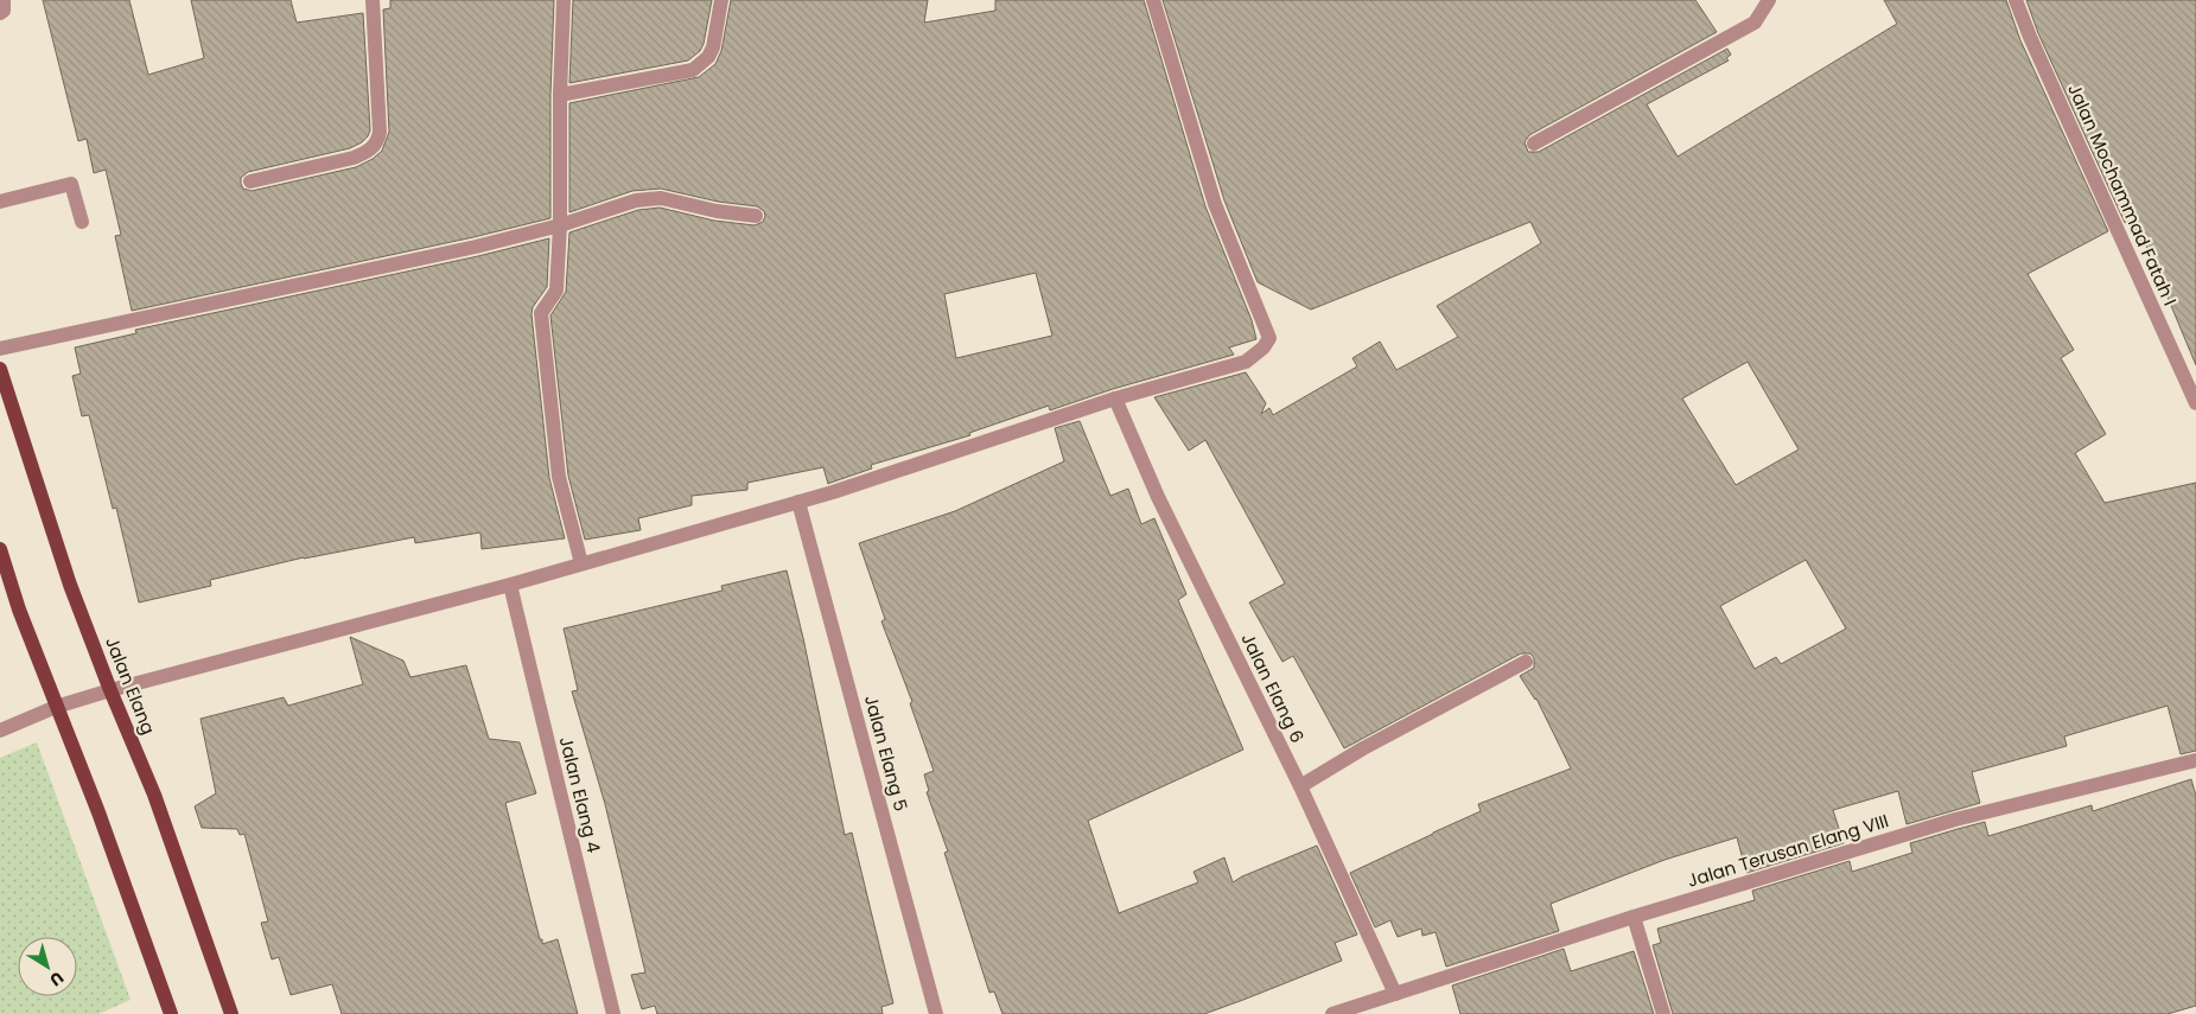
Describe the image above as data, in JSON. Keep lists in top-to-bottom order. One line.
{"streets":{"main road":["Jalan Elang"],"street":["Jalan Mochammad Fatah I","Jalan Elang 6","Jalan Elang 5","Jalan Elang 4","Jalan Terusan Elang VIII"]},"crossings":[["Jalan Elang 6","Jalan Terusan Elang VIII"]],"north":"bottom right"}
